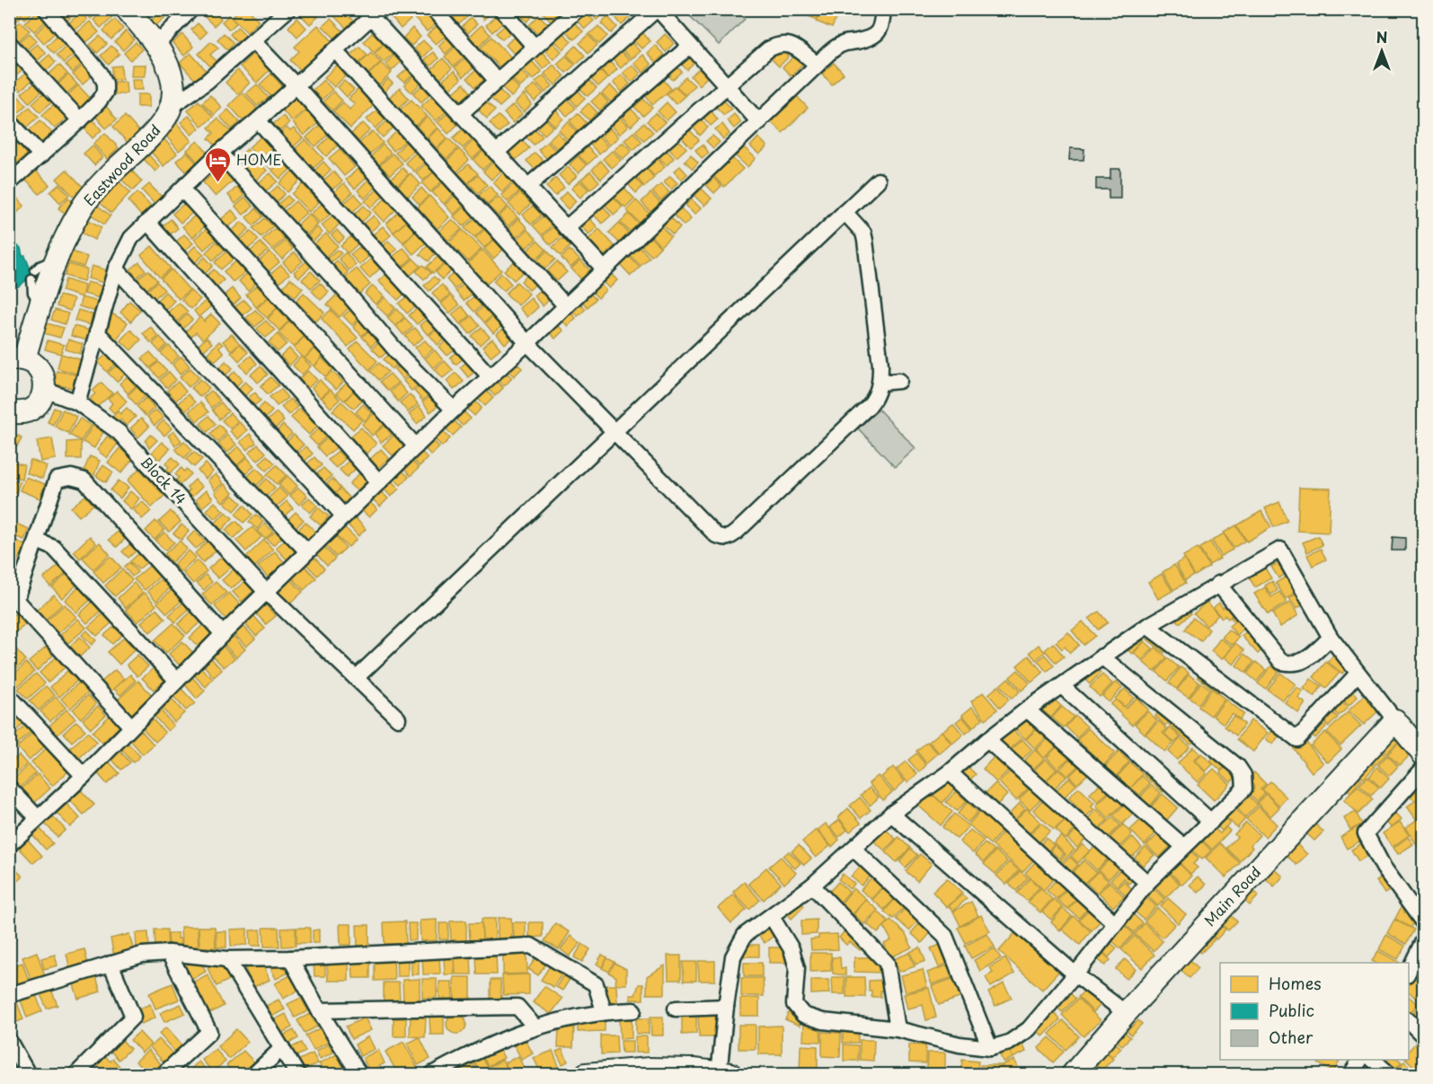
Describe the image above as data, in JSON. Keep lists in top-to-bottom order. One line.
{"streets":{"street":["Eastwood Road","Block 14","Main Road"]},"places":{"hotel":["HOME"]},"legend":["Homes","Public","Other"],"north":"top"}
